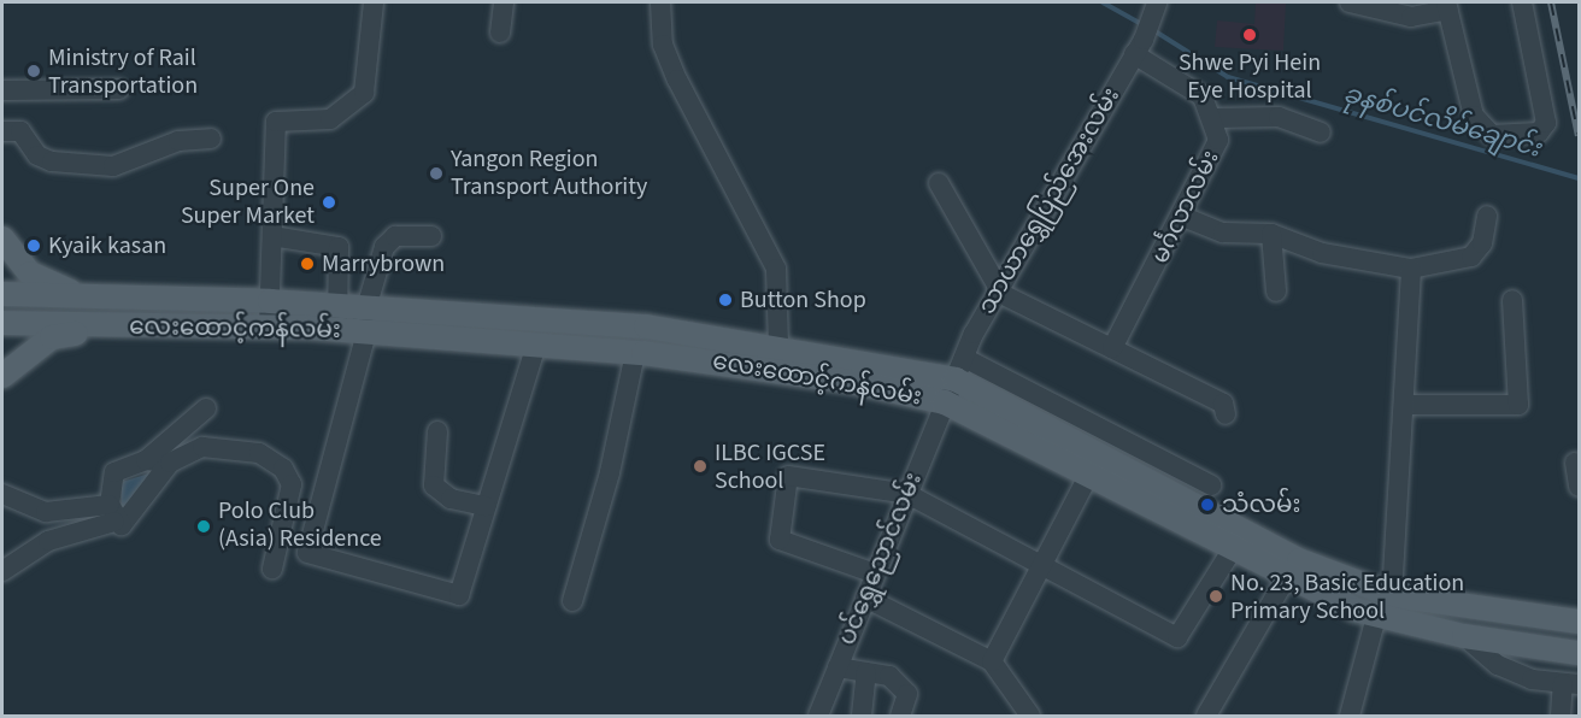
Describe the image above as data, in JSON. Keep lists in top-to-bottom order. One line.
{"streets":{"main road":["လေးထောင့်ကန်လမ်း"],"street":["သာယာရွှေပြည်အေးလမ်း","မင်္ဂလာလမ်း","ပင်ရွှေညောင်လမ်း"]},"crossings":[["သာယာရွှေပြည်အေးလမ်း","မင်္ဂလာလမ်း"],["သာယာရွှေပြည်အေးလမ်း","လေးထောင့်ကန်လမ်း"],["သာယာရွှေပြည်အေးလမ်း","ပင်ရွှေညောင်လမ်း"],["လေးထောင့်ကန်လမ်း","ပင်ရွှေညောင်လမ်း"]],"water":["ခုနစ်ပင်လိမ်ချောင်း"],"places":["Shwe Pyi Hein Eye Hospital","Ministry of Rail Transportation","Yangon Region Transport Authority","Super One Super Market","Kyaik kasan","Marrybrown","Button Shop","ILBC IGCSE School","သံလမ်း","Polo Club (Asia) Residence","No. 23, Basic Education Primary School"]}
